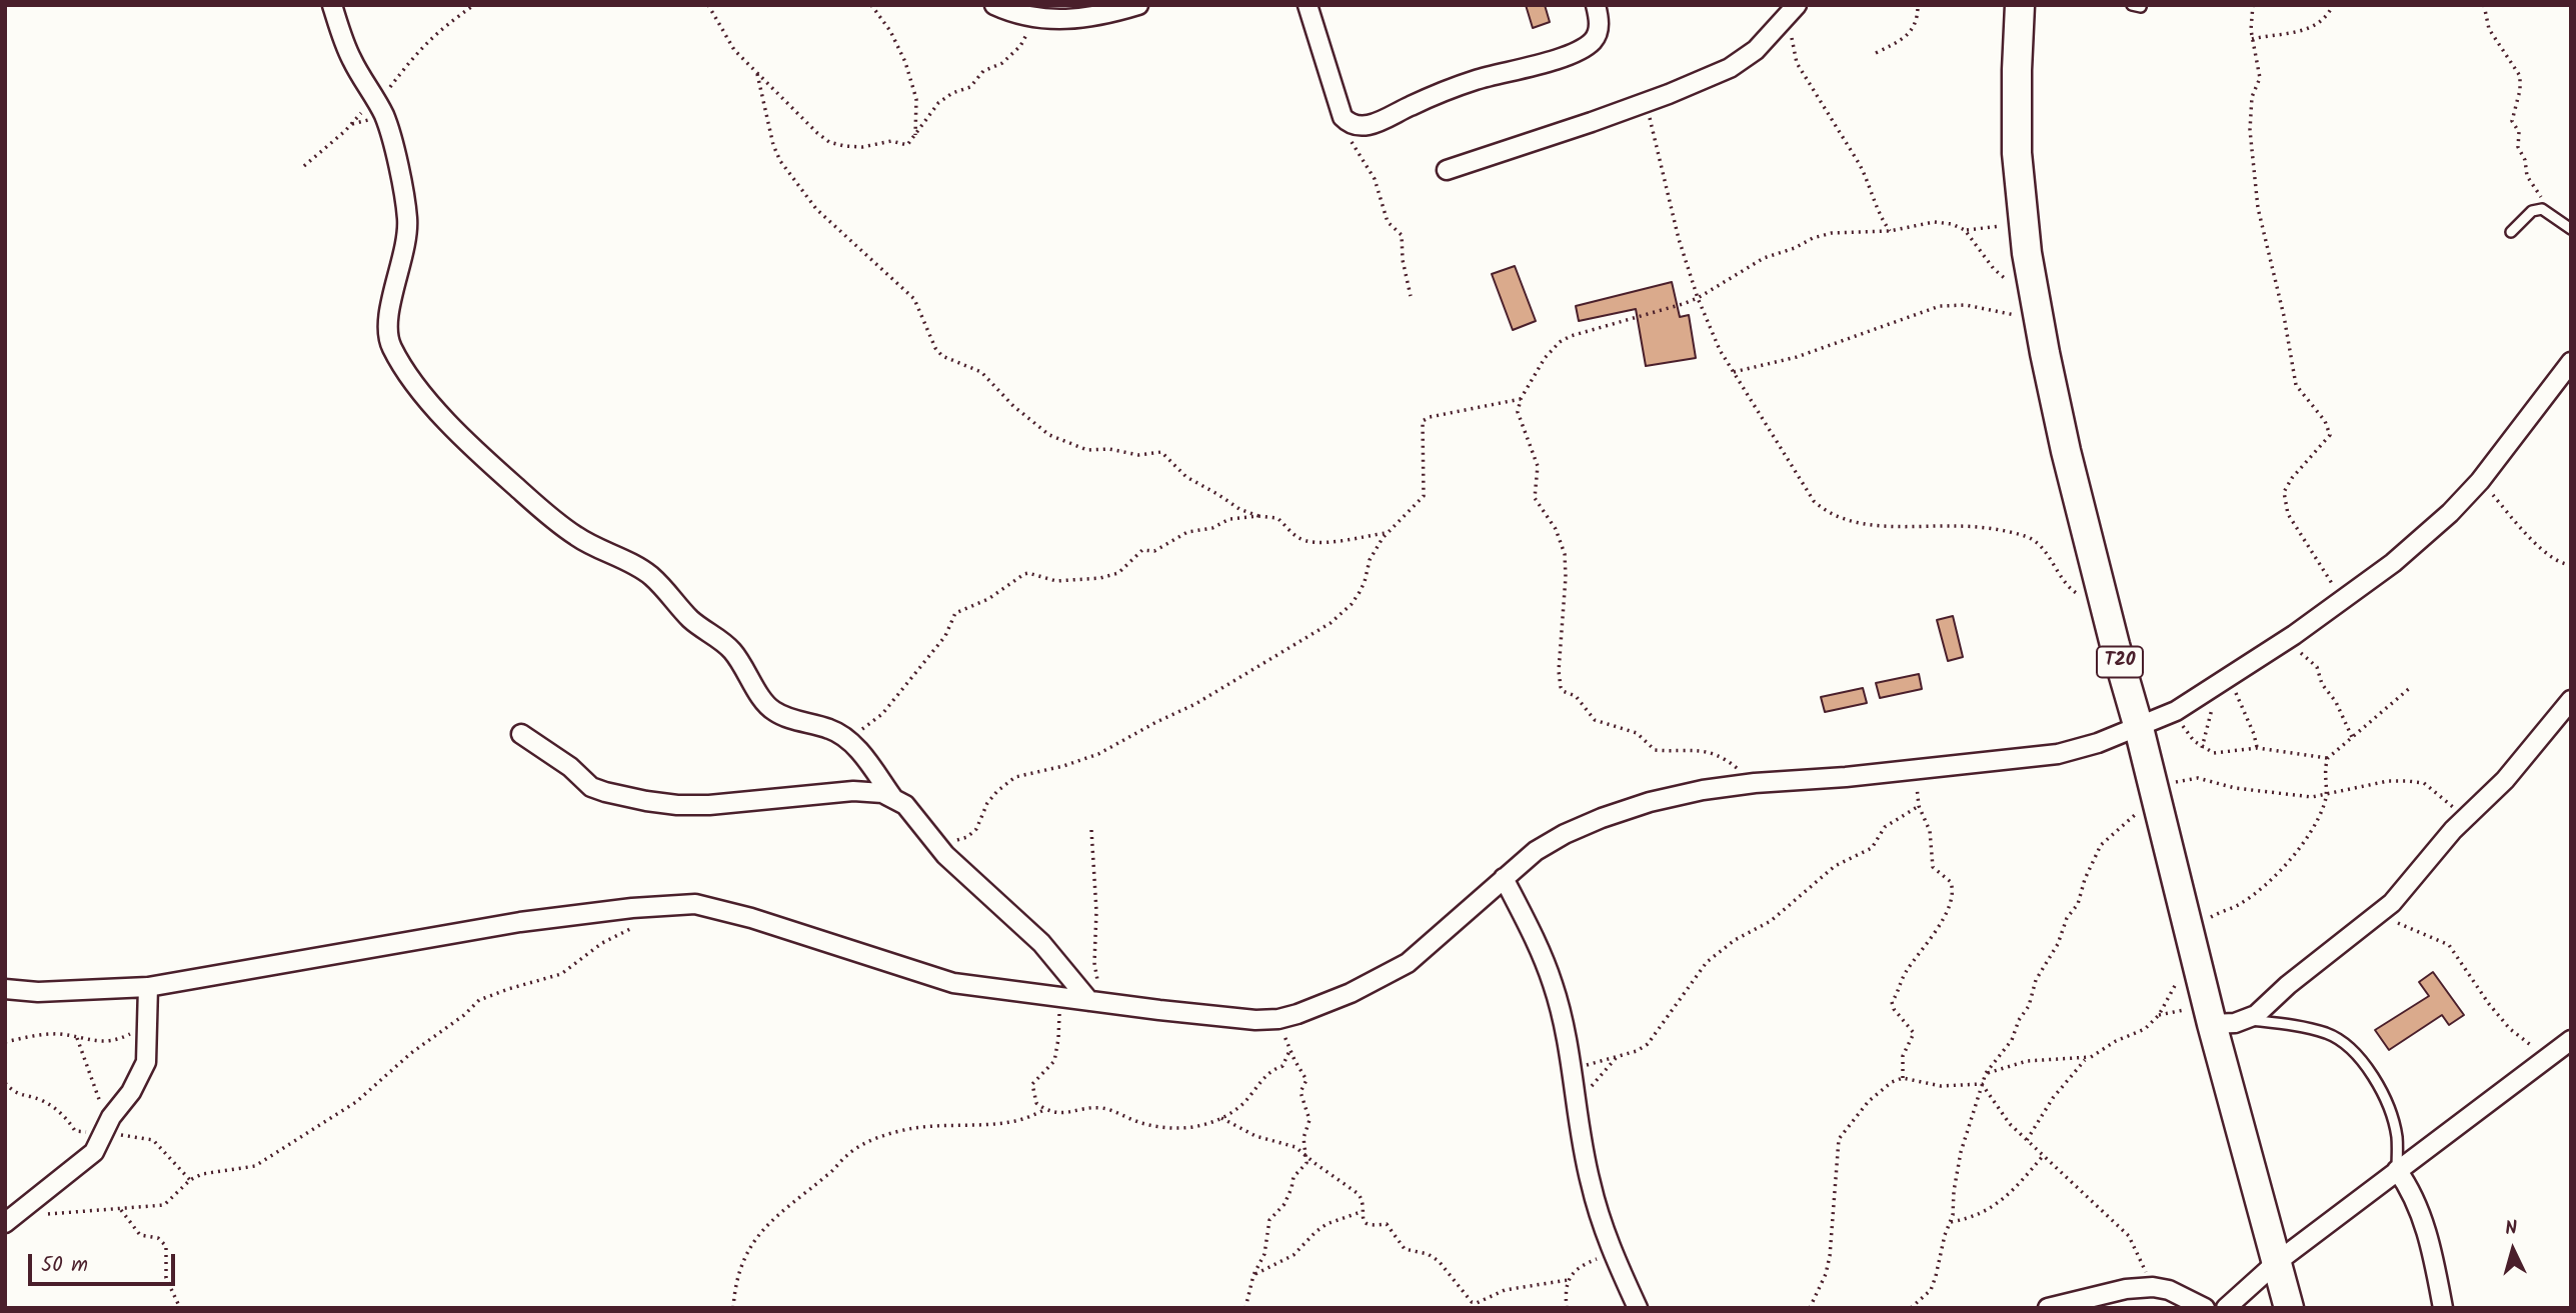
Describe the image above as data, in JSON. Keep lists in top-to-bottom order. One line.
{"streets":{"main road":["T20"]},"scale_bar":"50 m","north":"top"}
